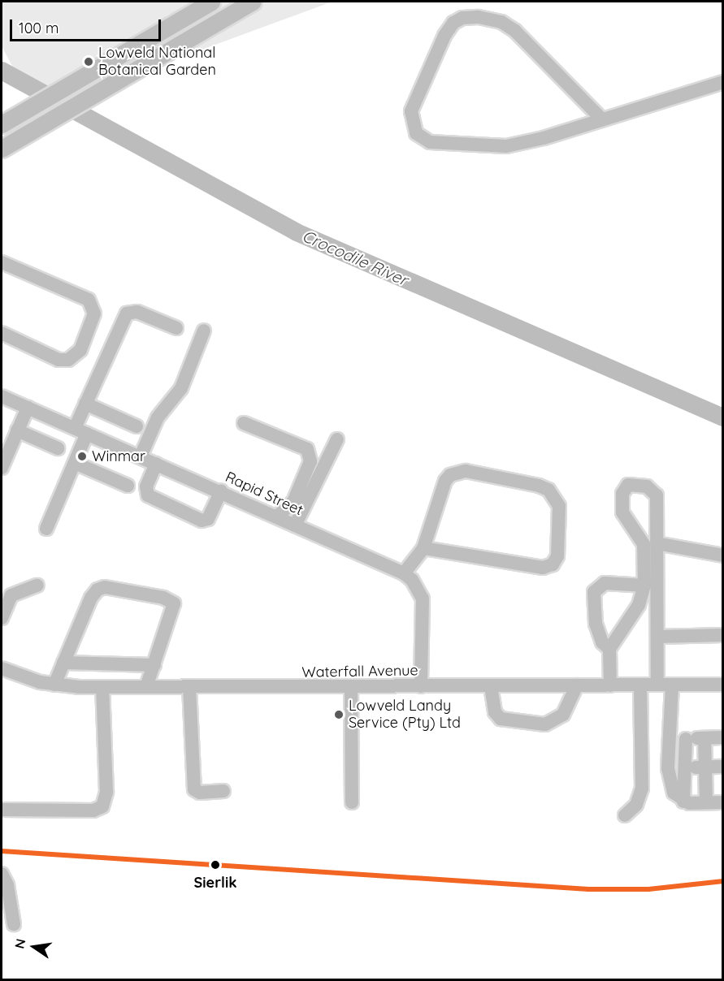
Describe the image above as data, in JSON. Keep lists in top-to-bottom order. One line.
{"streets":{"street":["Rapid Street","Waterfall Avenue"]},"water":["Crocodile River"],"places":["Lowveld National Botanical Garden","Winmar","Lowveld Landy Service (Pty) Ltd","Sierlik"],"scale_bar":"100 m","north":"left"}
